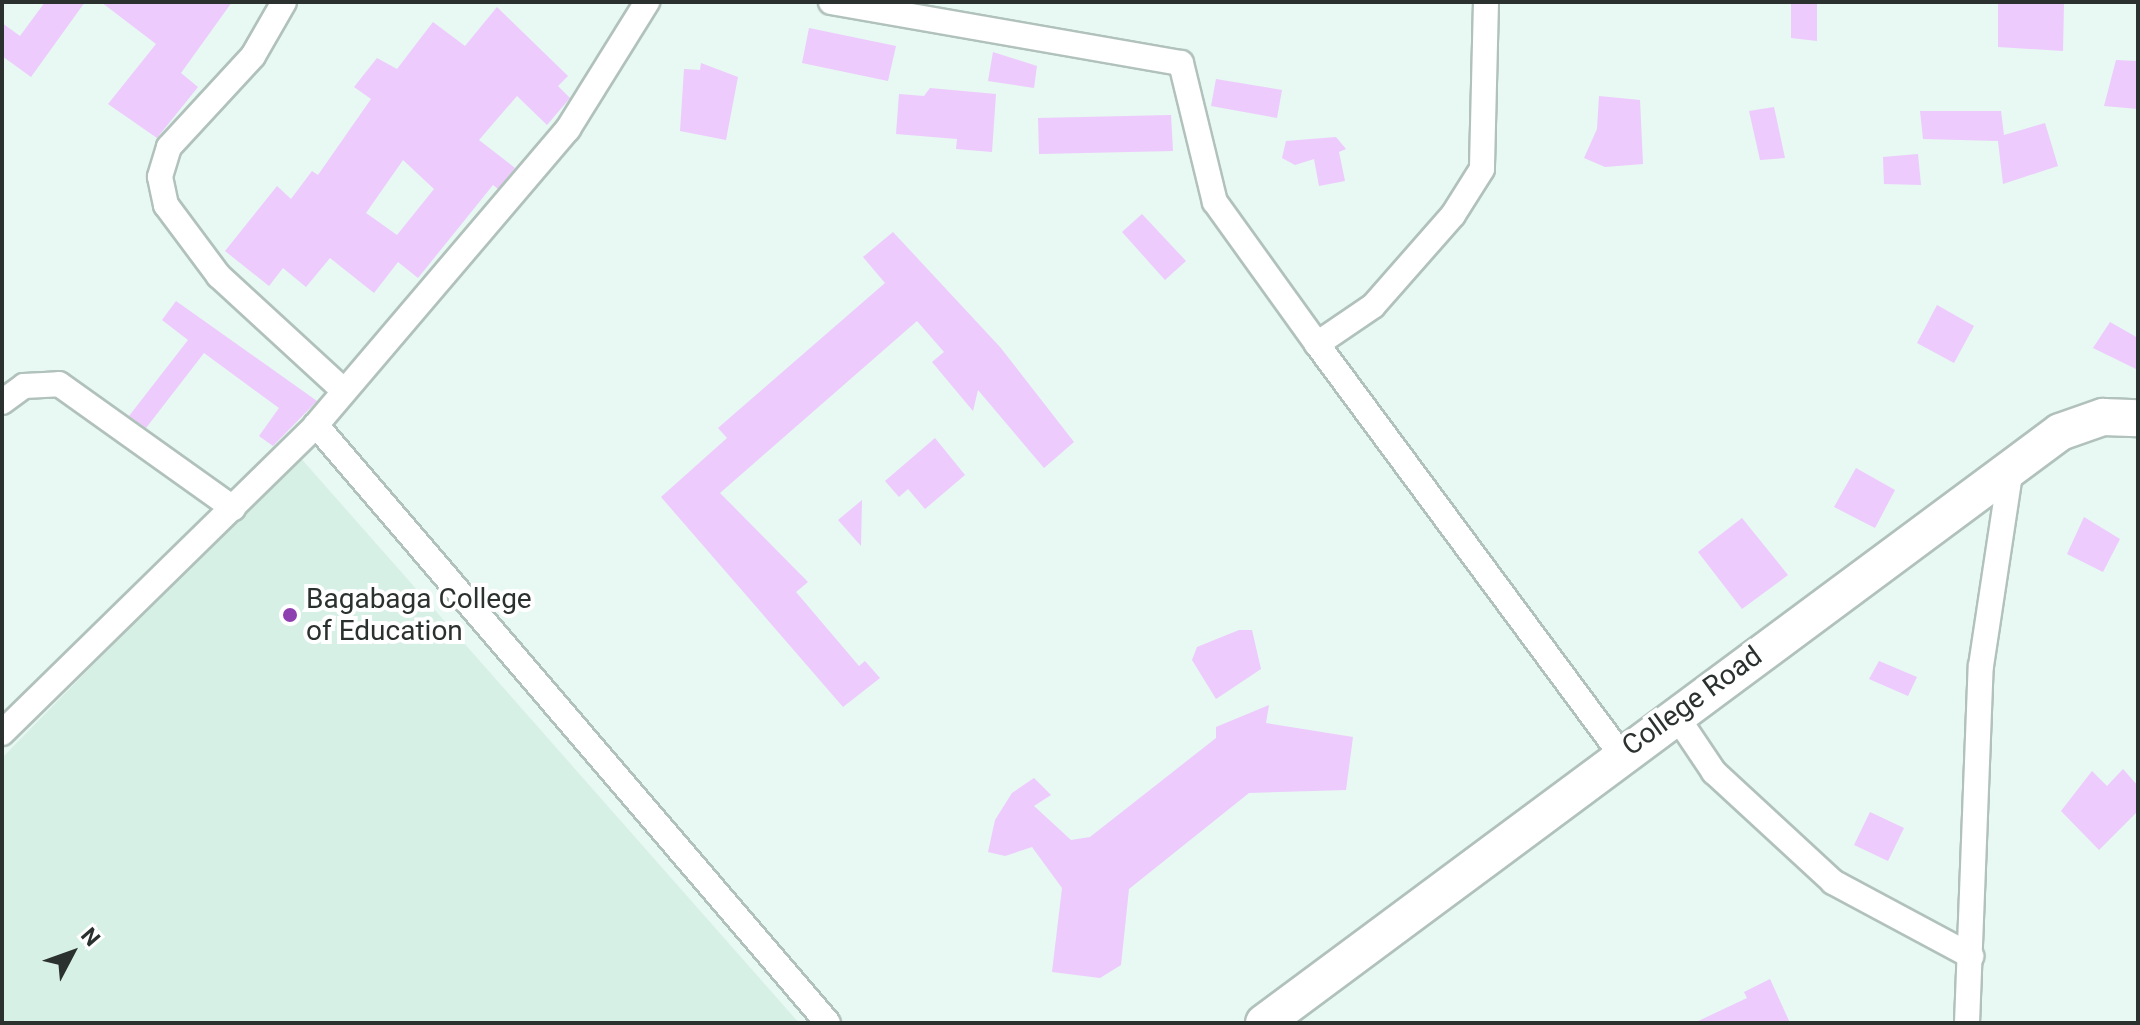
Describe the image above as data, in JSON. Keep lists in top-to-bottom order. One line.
{"streets":{"street":["College Road"]},"places":["Bagabaga College of Education"],"north":"top right"}
